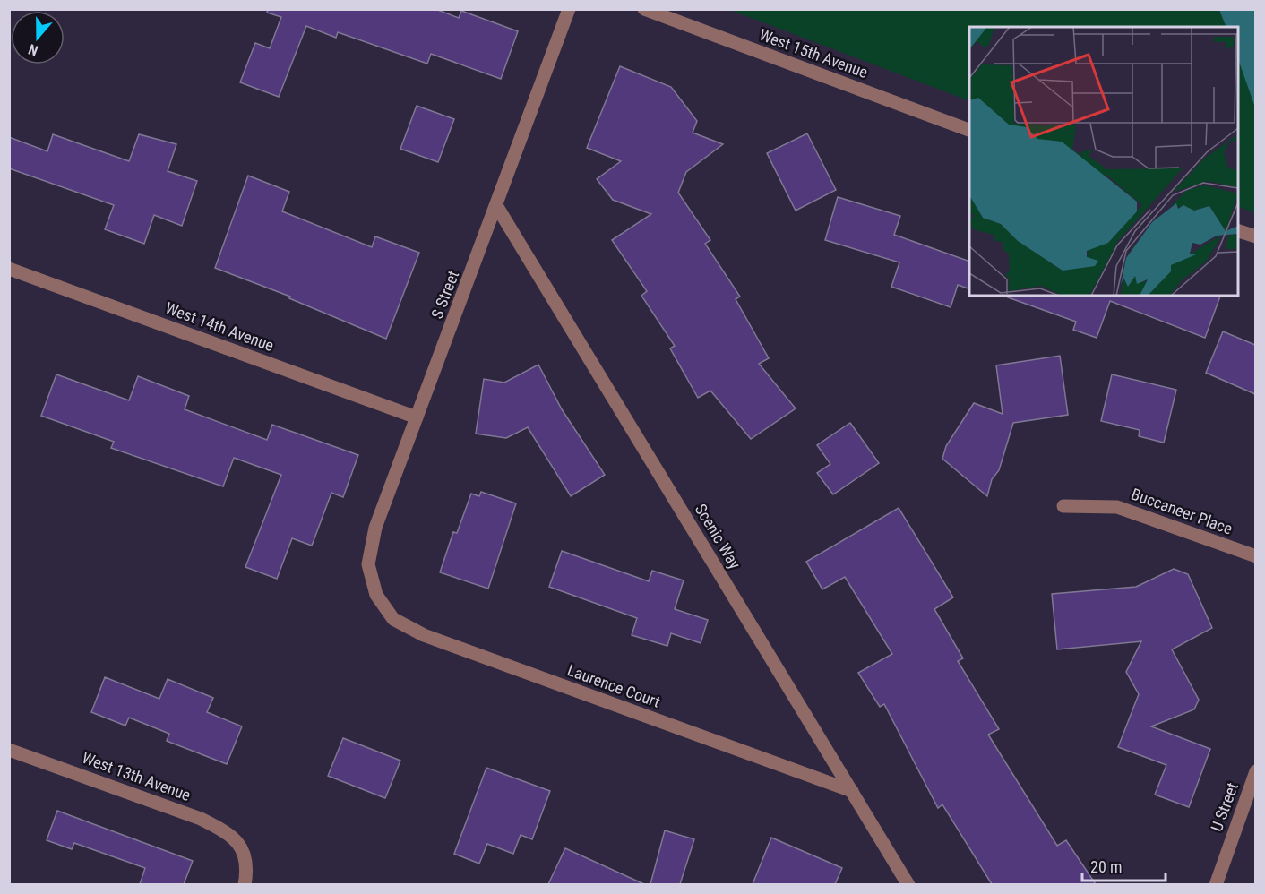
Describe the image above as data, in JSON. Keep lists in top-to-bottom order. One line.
{"streets":{"street":["West 15th Avenue","S Street","West 14th Avenue","Buccaneer Place","Scenic Way","Laurence Court","West 13th Avenue","U Street"]},"crossings":[["S Street","West 14th Avenue"],["S Street","Scenic Way"],["S Street","Laurence Court"],["Scenic Way","Laurence Court"]],"scale_bar":"20 m","north":"bottom"}
